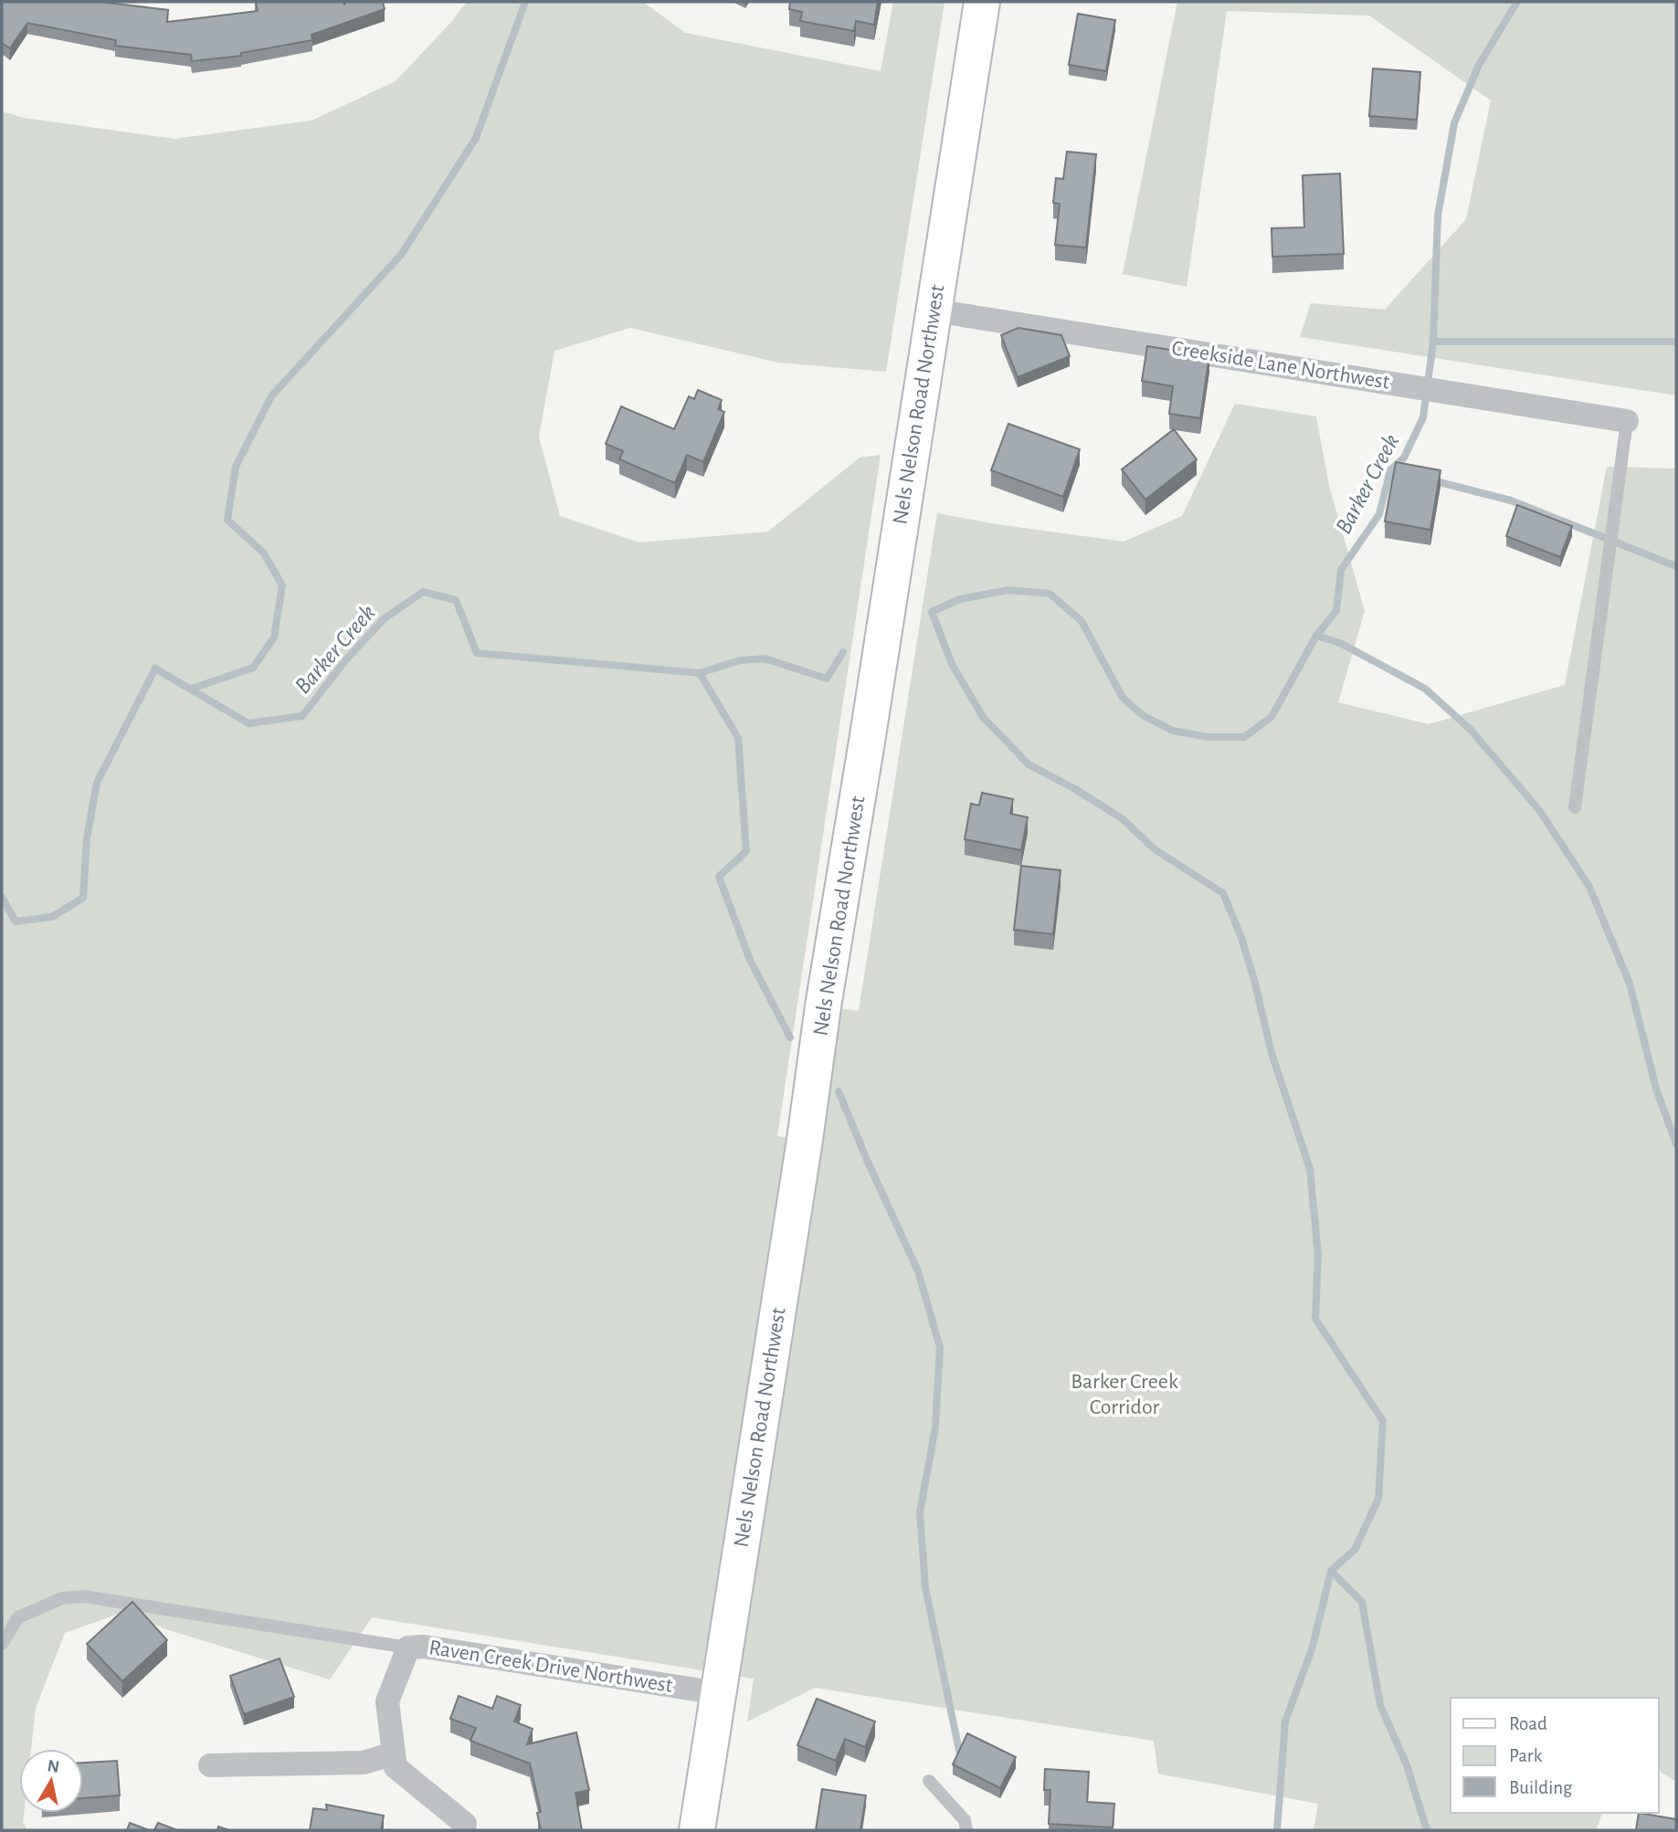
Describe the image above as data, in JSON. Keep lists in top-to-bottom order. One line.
{"streets":{"street":["Creekside Lane Northwest","Nels Nelson Road Northwest","Raven Creek Drive Northwest"]},"crossings":[["Creekside Lane Northwest","Nels Nelson Road Northwest"],["Nels Nelson Road Northwest","Raven Creek Drive Northwest"]],"water":["Barker Creek"],"parks":["Barker Creek Corridor"],"legend":["Road","Park","Building"],"north":"top"}
